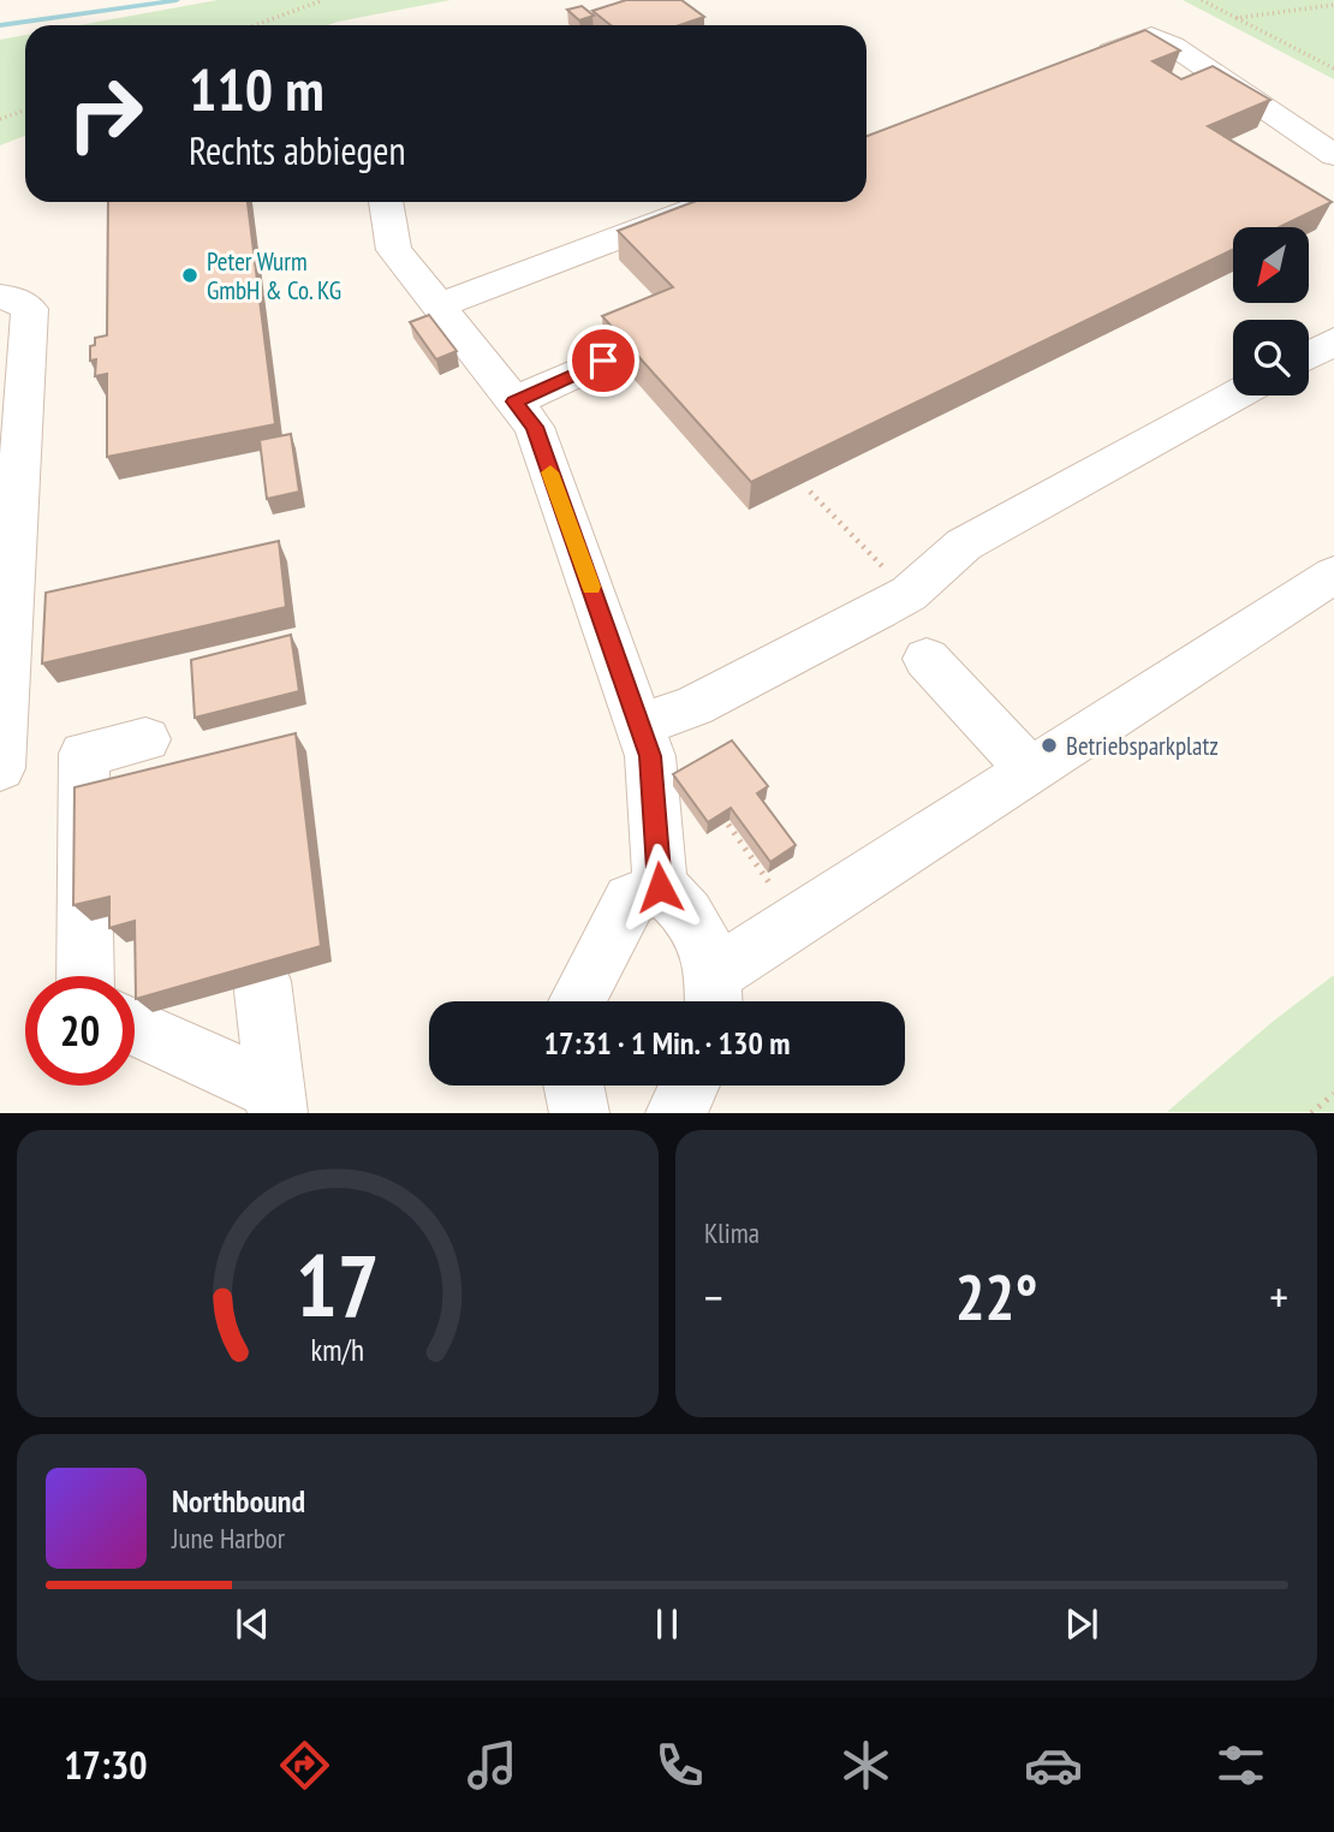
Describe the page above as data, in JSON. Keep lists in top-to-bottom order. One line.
{"places":["Peter Wurm GmbH & Co. KG","Betriebsparkplatz"],"north":"bottom left","page":{"turn":["110 m","Rechts abbiegen"],"limit":"20","trip":"17:31 · 1 Min. · 130 m","tile":"Klima","heat":["−","22°","+"],"song":["Northbound","June Harbor"],"tabs":"17:30","gauge":["17","km/h"]}}
